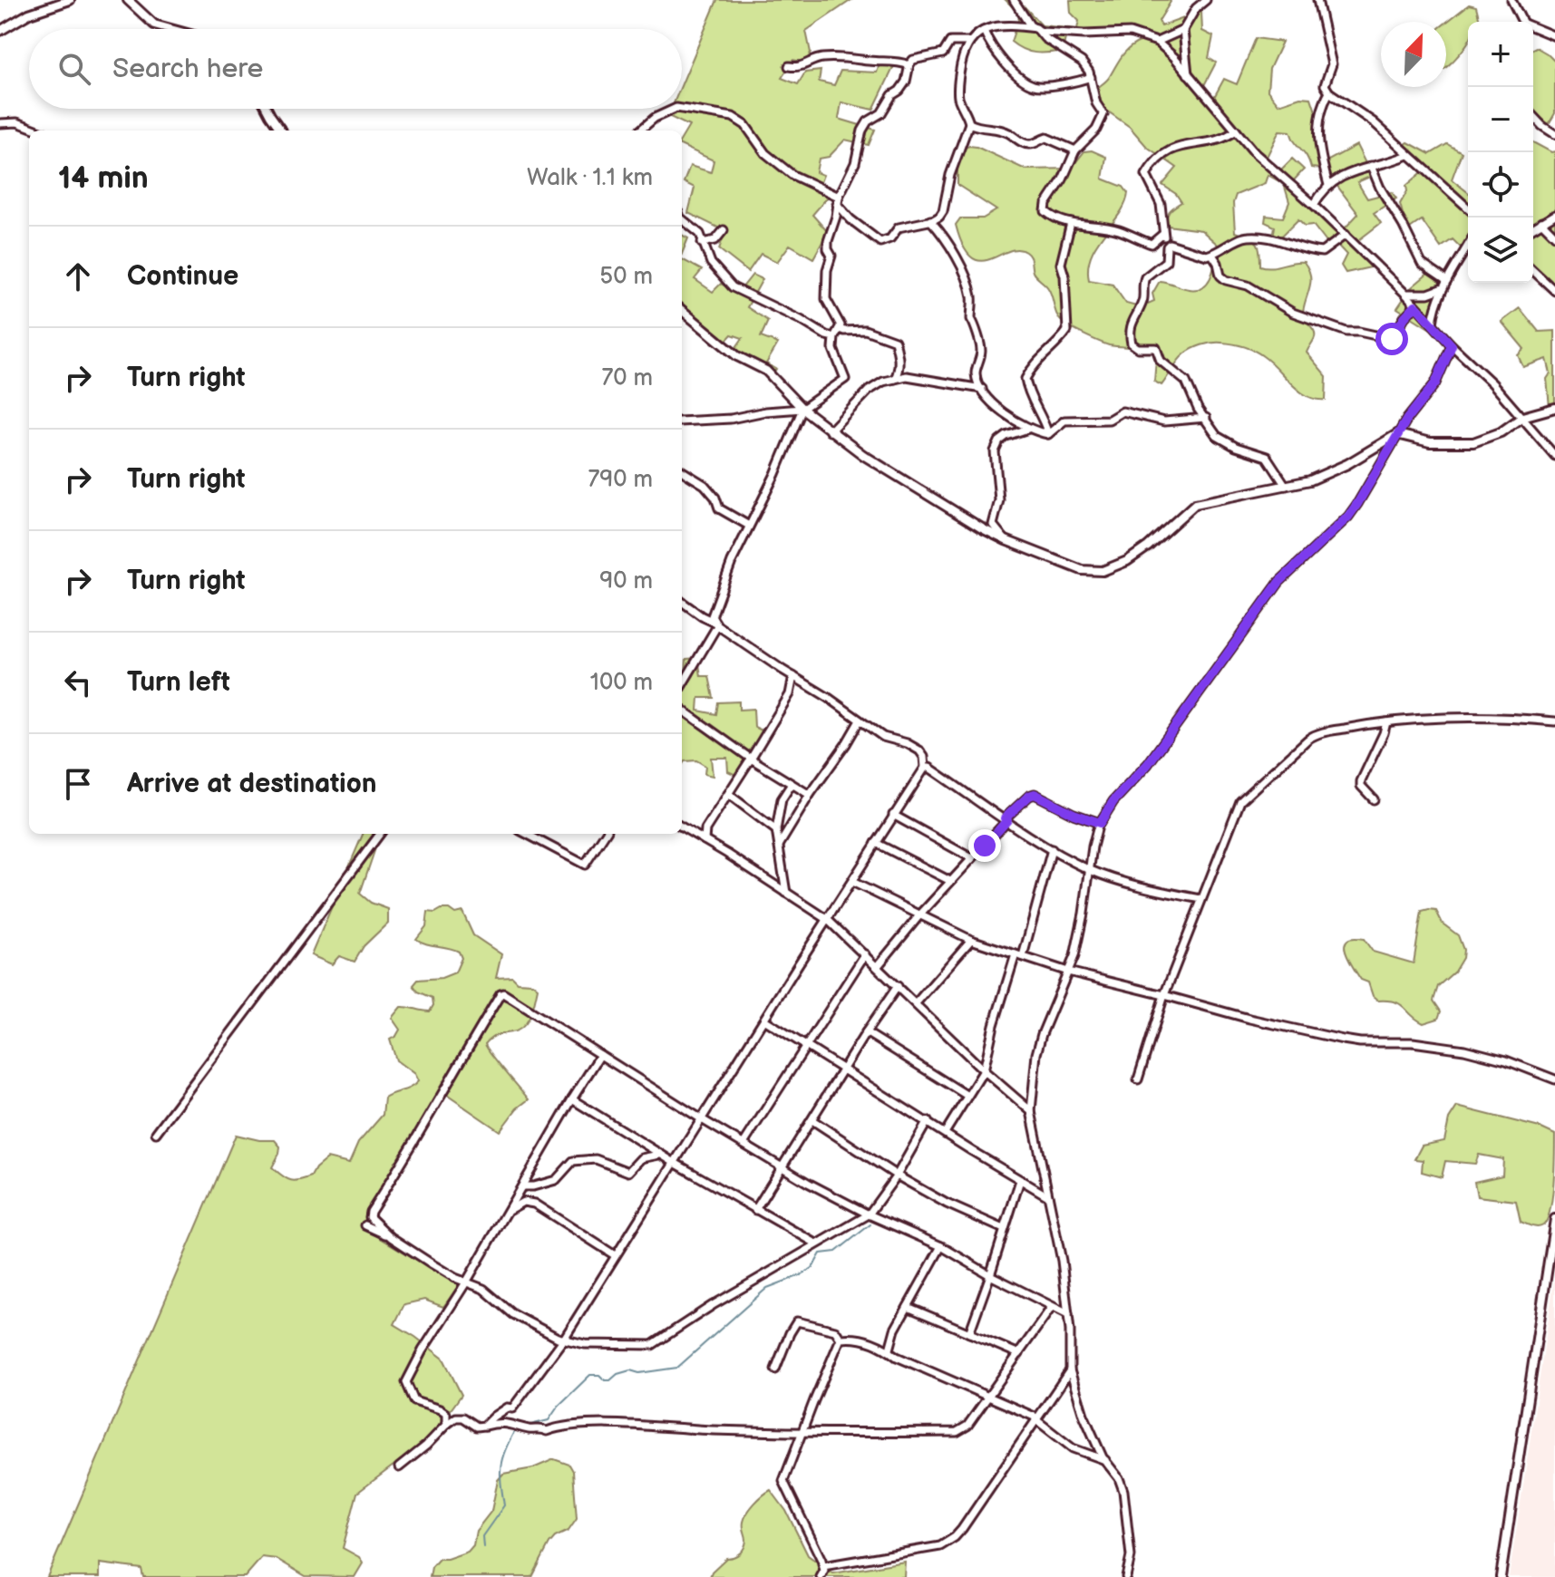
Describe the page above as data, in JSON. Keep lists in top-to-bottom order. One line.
{"north":"top right","page":{"map_buttons":["+","−"],"search":"Search here","heading":["14 min","Walk · 1.1 km"],"list":[["Continue","50 m"],["Turn right","70 m"],["Turn right","790 m"],["Turn right","90 m"],["Turn left","100 m"],"Arrive at destination"]}}
